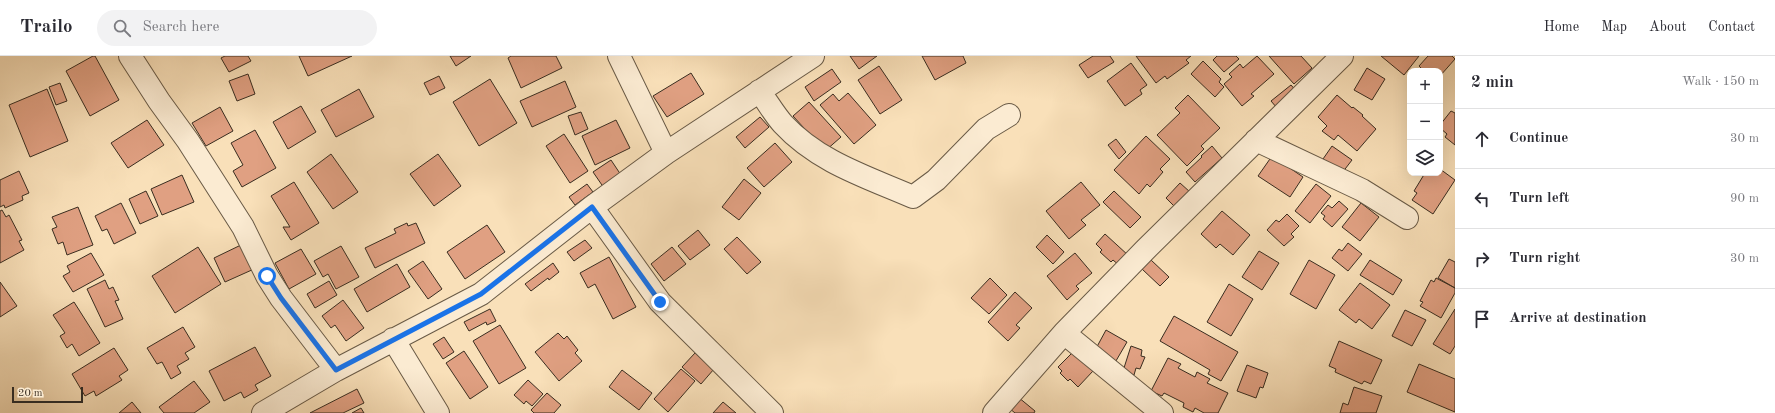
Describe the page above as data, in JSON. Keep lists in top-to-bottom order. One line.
{"scale_bar":"20 m","page":{"header":"Trailo","search":"Search here","nav":["Home","Map","About","Contact"],"heading":["2 min","Walk · 150 m"],"map_buttons":["+","−"],"list":[["Continue","30 m"],["Turn left","90 m"],["Turn right","30 m"],"Arrive at destination"],"scale":"20 m"}}
